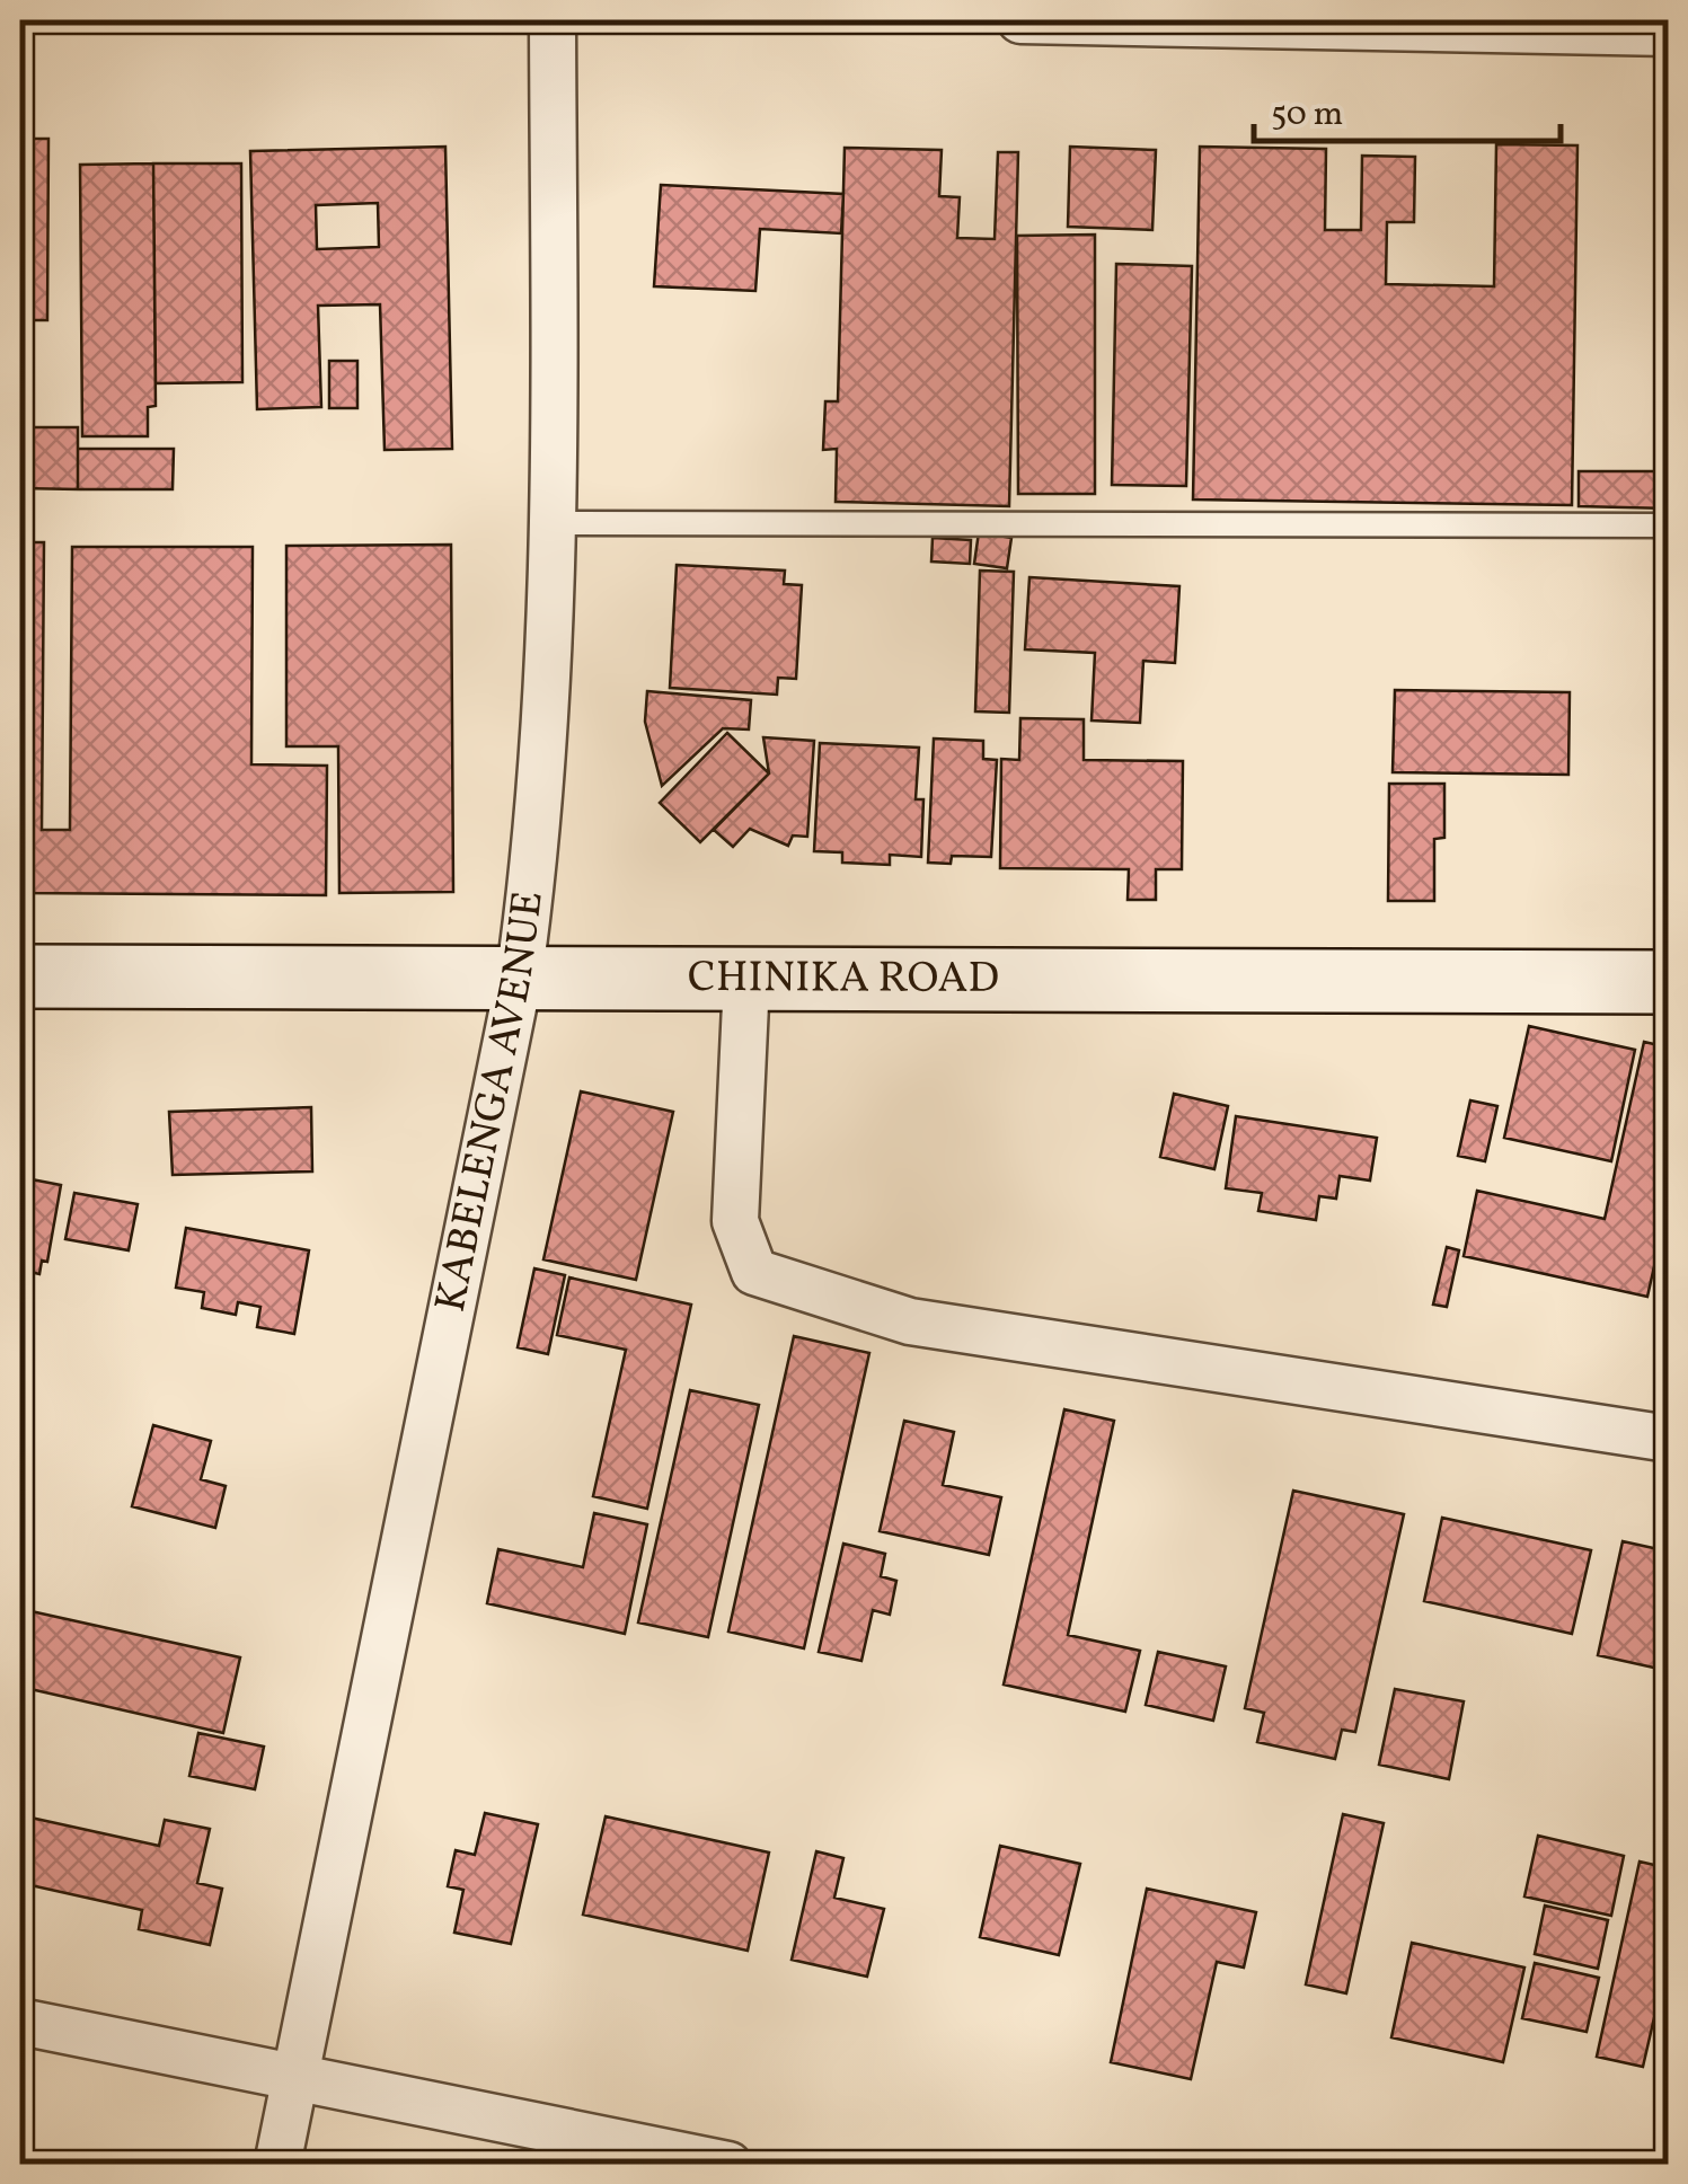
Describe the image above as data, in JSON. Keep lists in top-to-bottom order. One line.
{"streets":{"main road":["CHINIKA ROAD"],"street":["KABELENGA AVENUE"]},"crossings":[["CHINIKA ROAD","KABELENGA AVENUE"]],"scale_bar":"50 m"}
